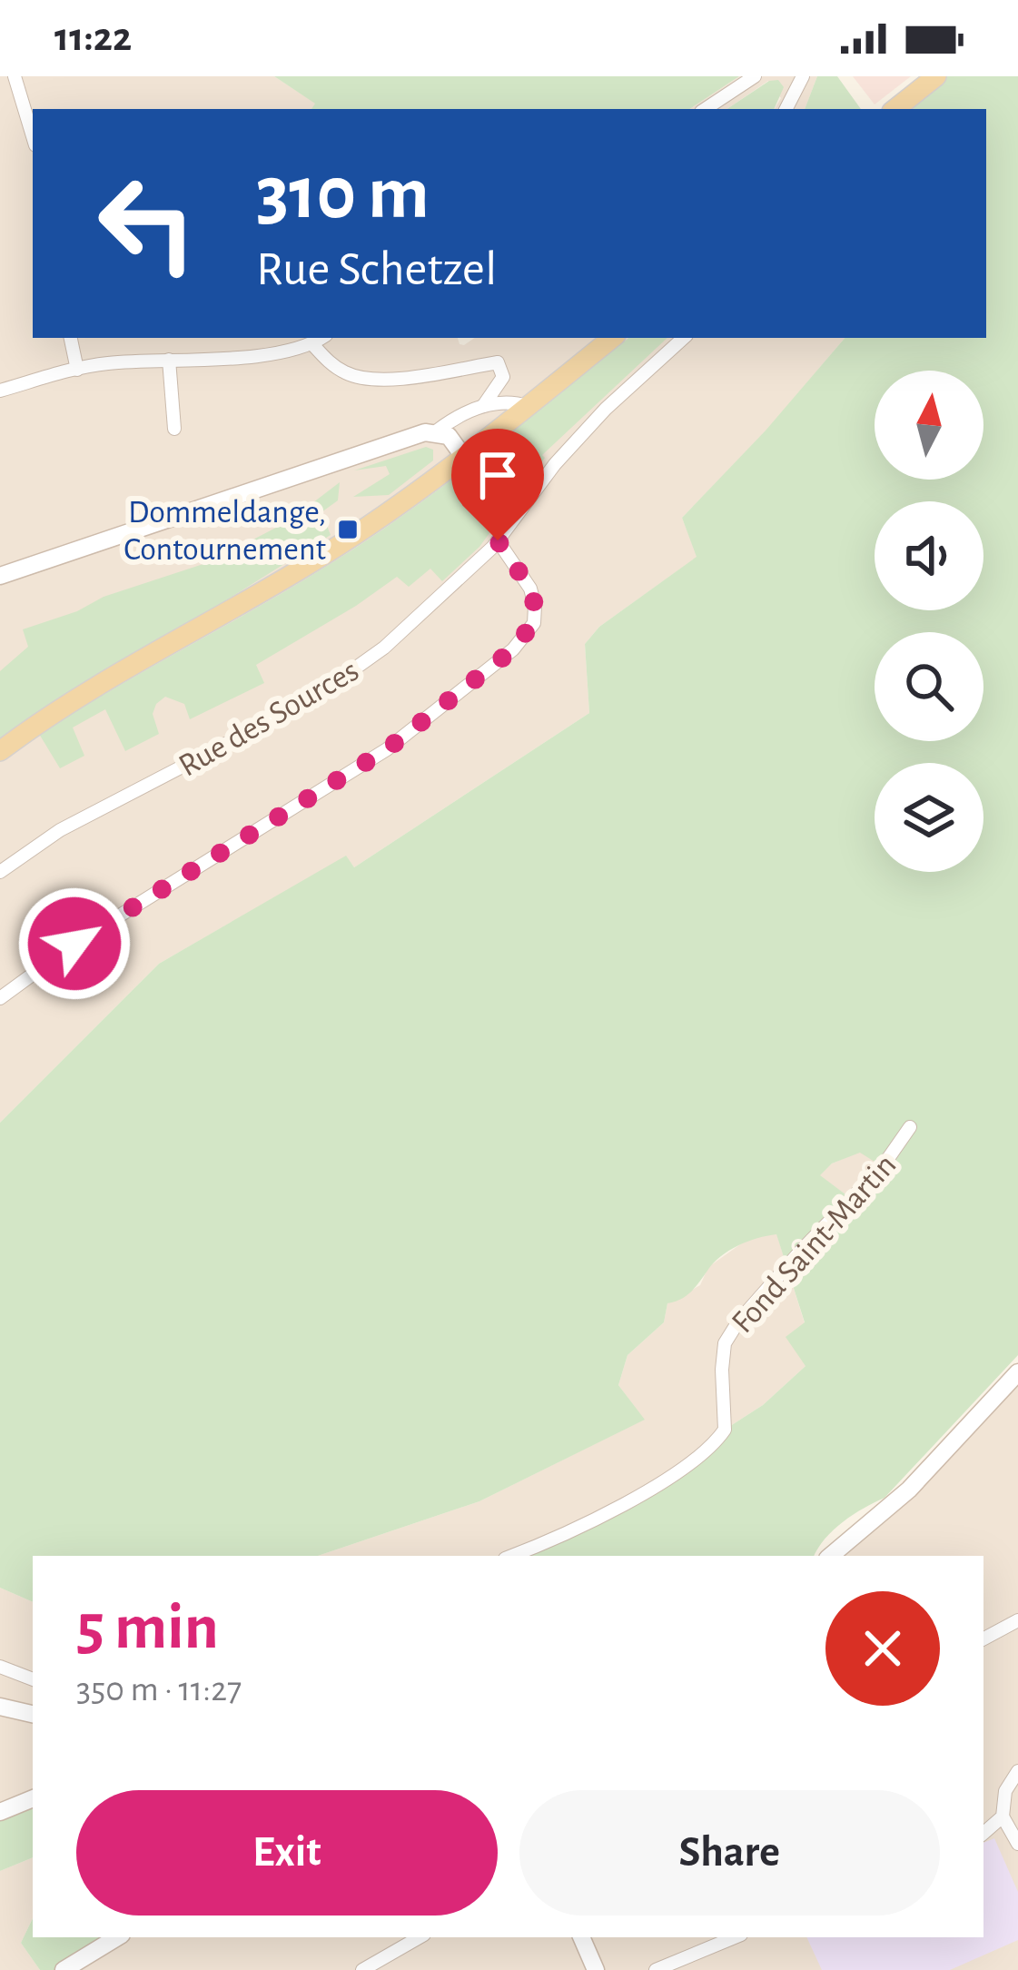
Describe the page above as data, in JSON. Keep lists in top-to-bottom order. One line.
{"streets":{"street":["Rue des Sources","Fond Saint-Martin"]},"places":{"transit":["Dommeldange, Contournement"]},"north":"top","page":{"status":"11:22","turn":["310 m","Rue Schetzel"],"heading":["5 min","350 m · 11:27"],"buttons":["Exit","Share"]}}
